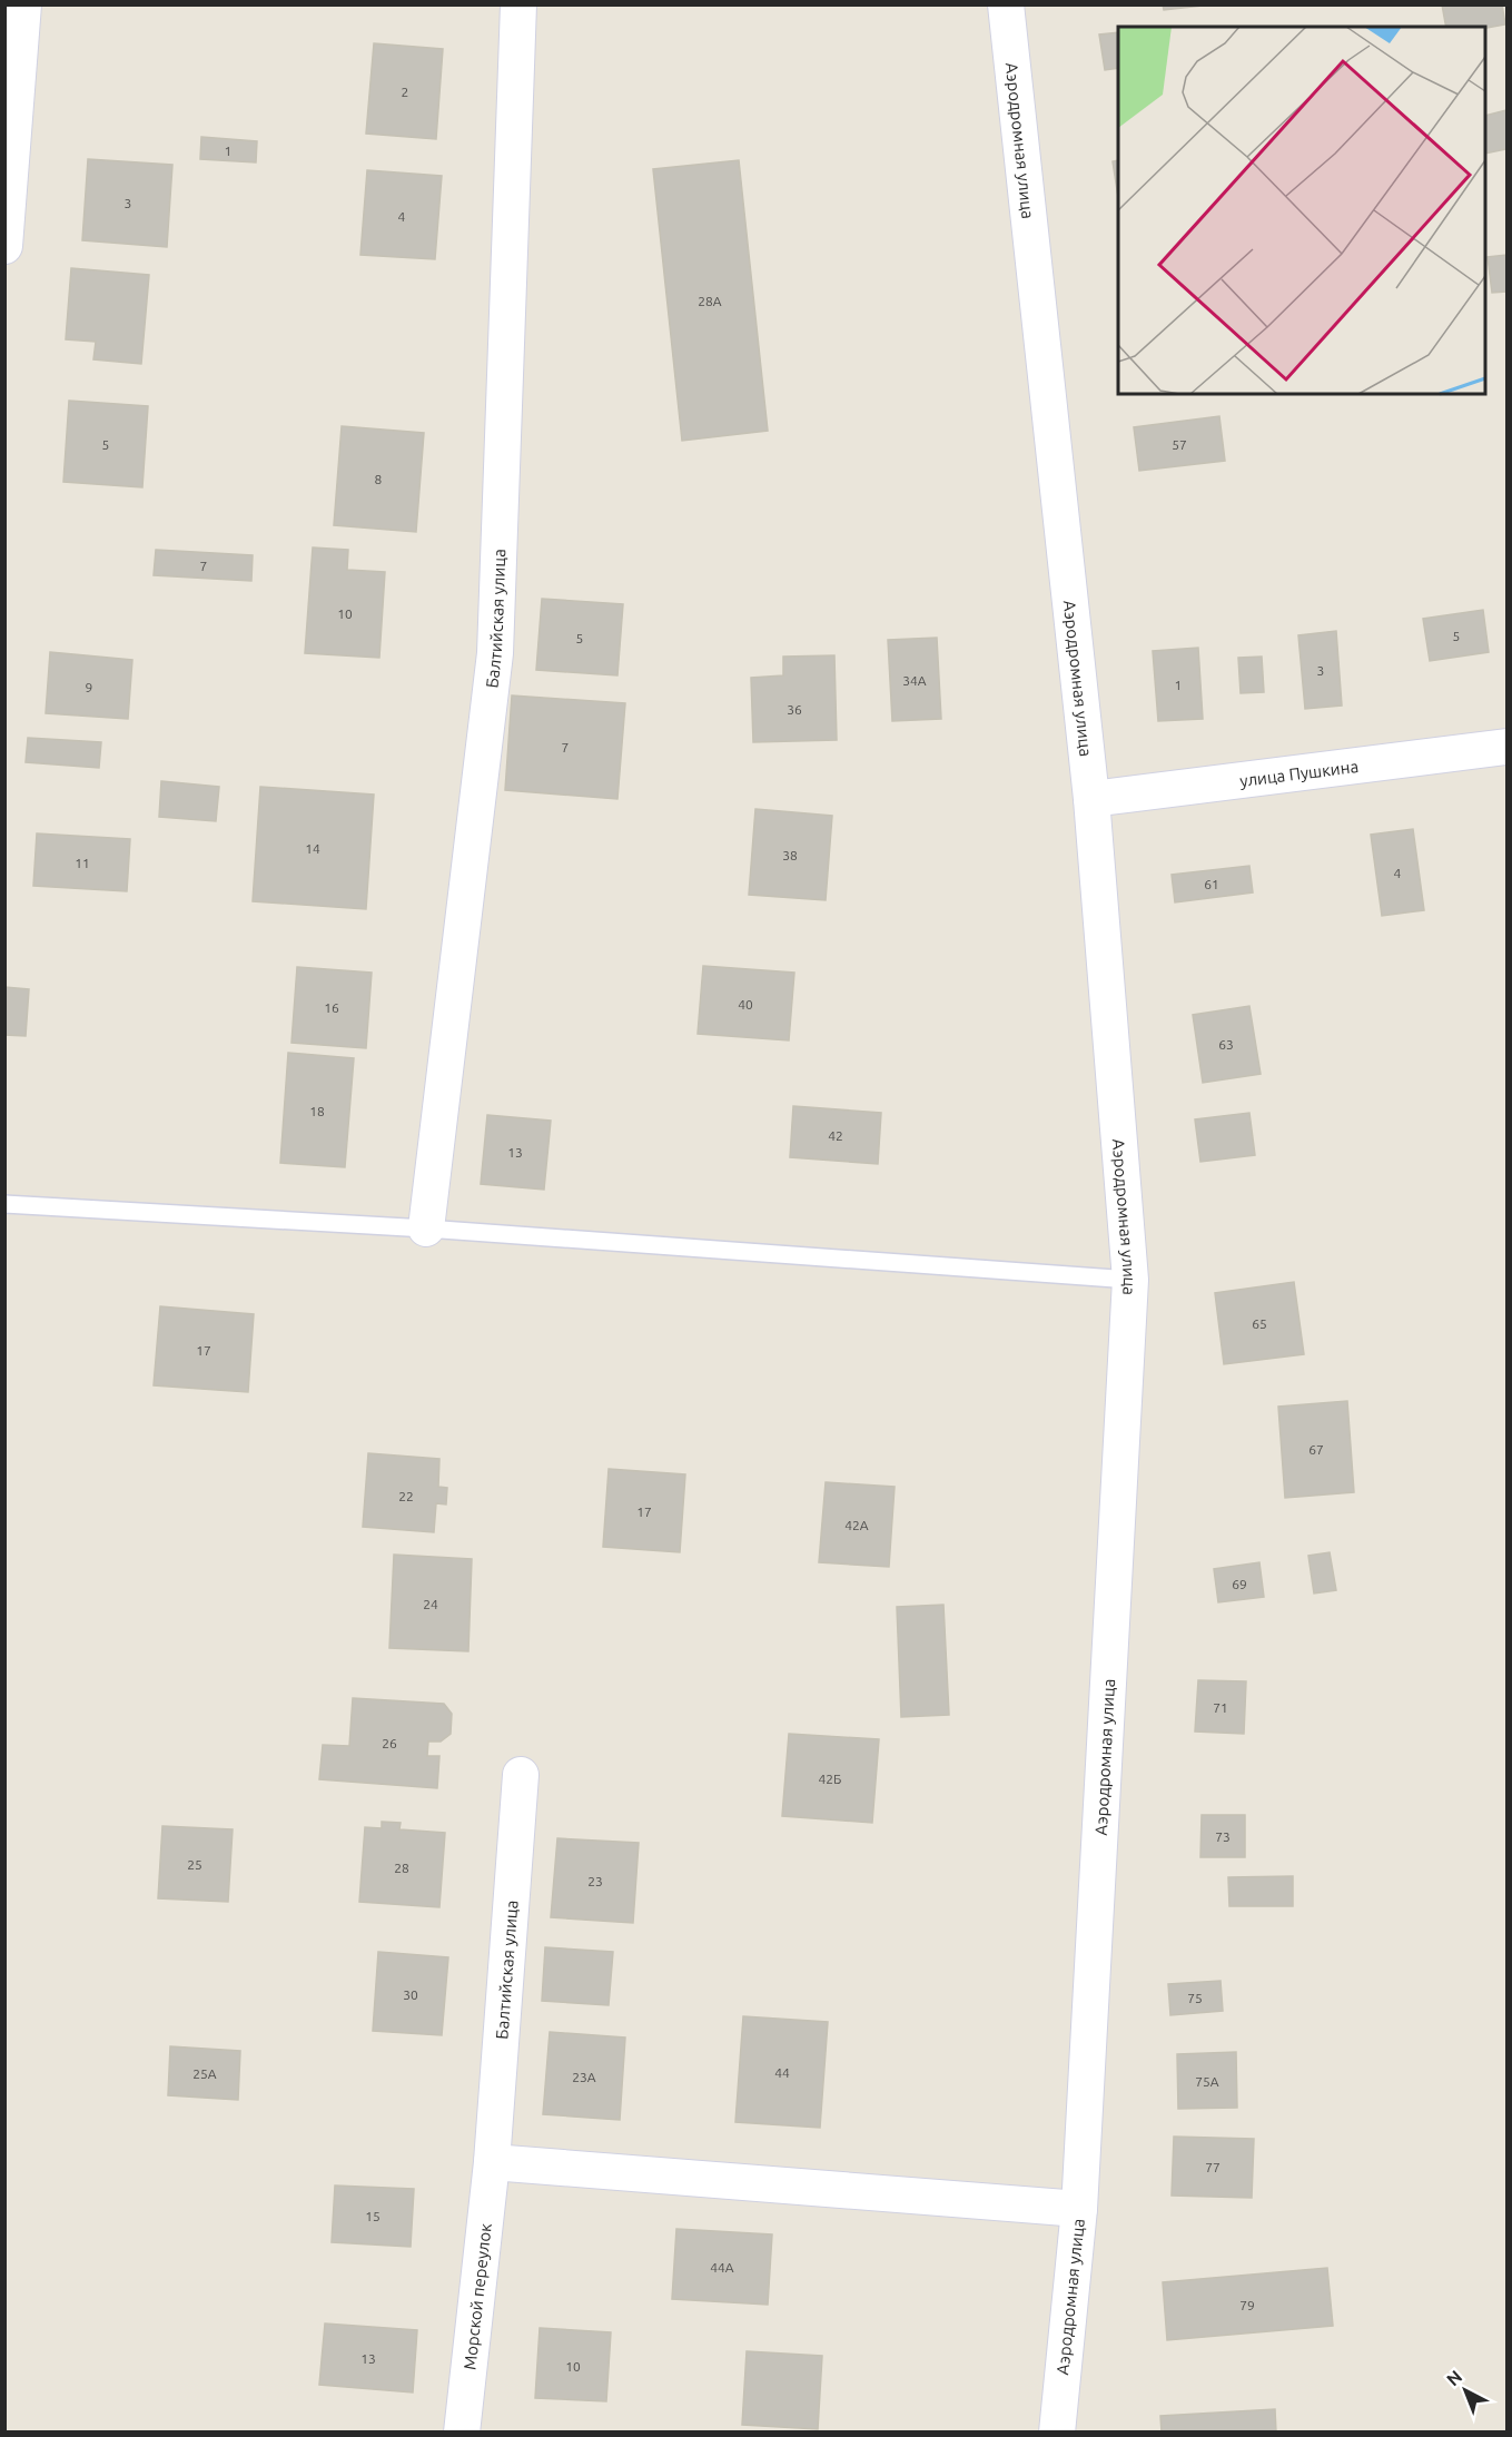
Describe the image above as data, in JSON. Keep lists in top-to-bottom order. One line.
{"streets":{"street":["Аэродромная улица","Балтийская улица","улица Пушкина","Морской переулок"]},"crossings":[["Аэродромная улица","улица Пушкина"],["Балтийская улица","Морской переулок"]],"house_numbers":["2","1","3","4","28А","5","57","8","7","10","5","5","3","34А","1","9","36","7","14","38","11","4","61","40","16","63","18","42","13","65","17","67","22","17","42А","69","24","71","26","42Б","73","25","28","23","30","75","44","25А","23А","75А","77","15","44А","79","13","10"],"north":"top left"}
